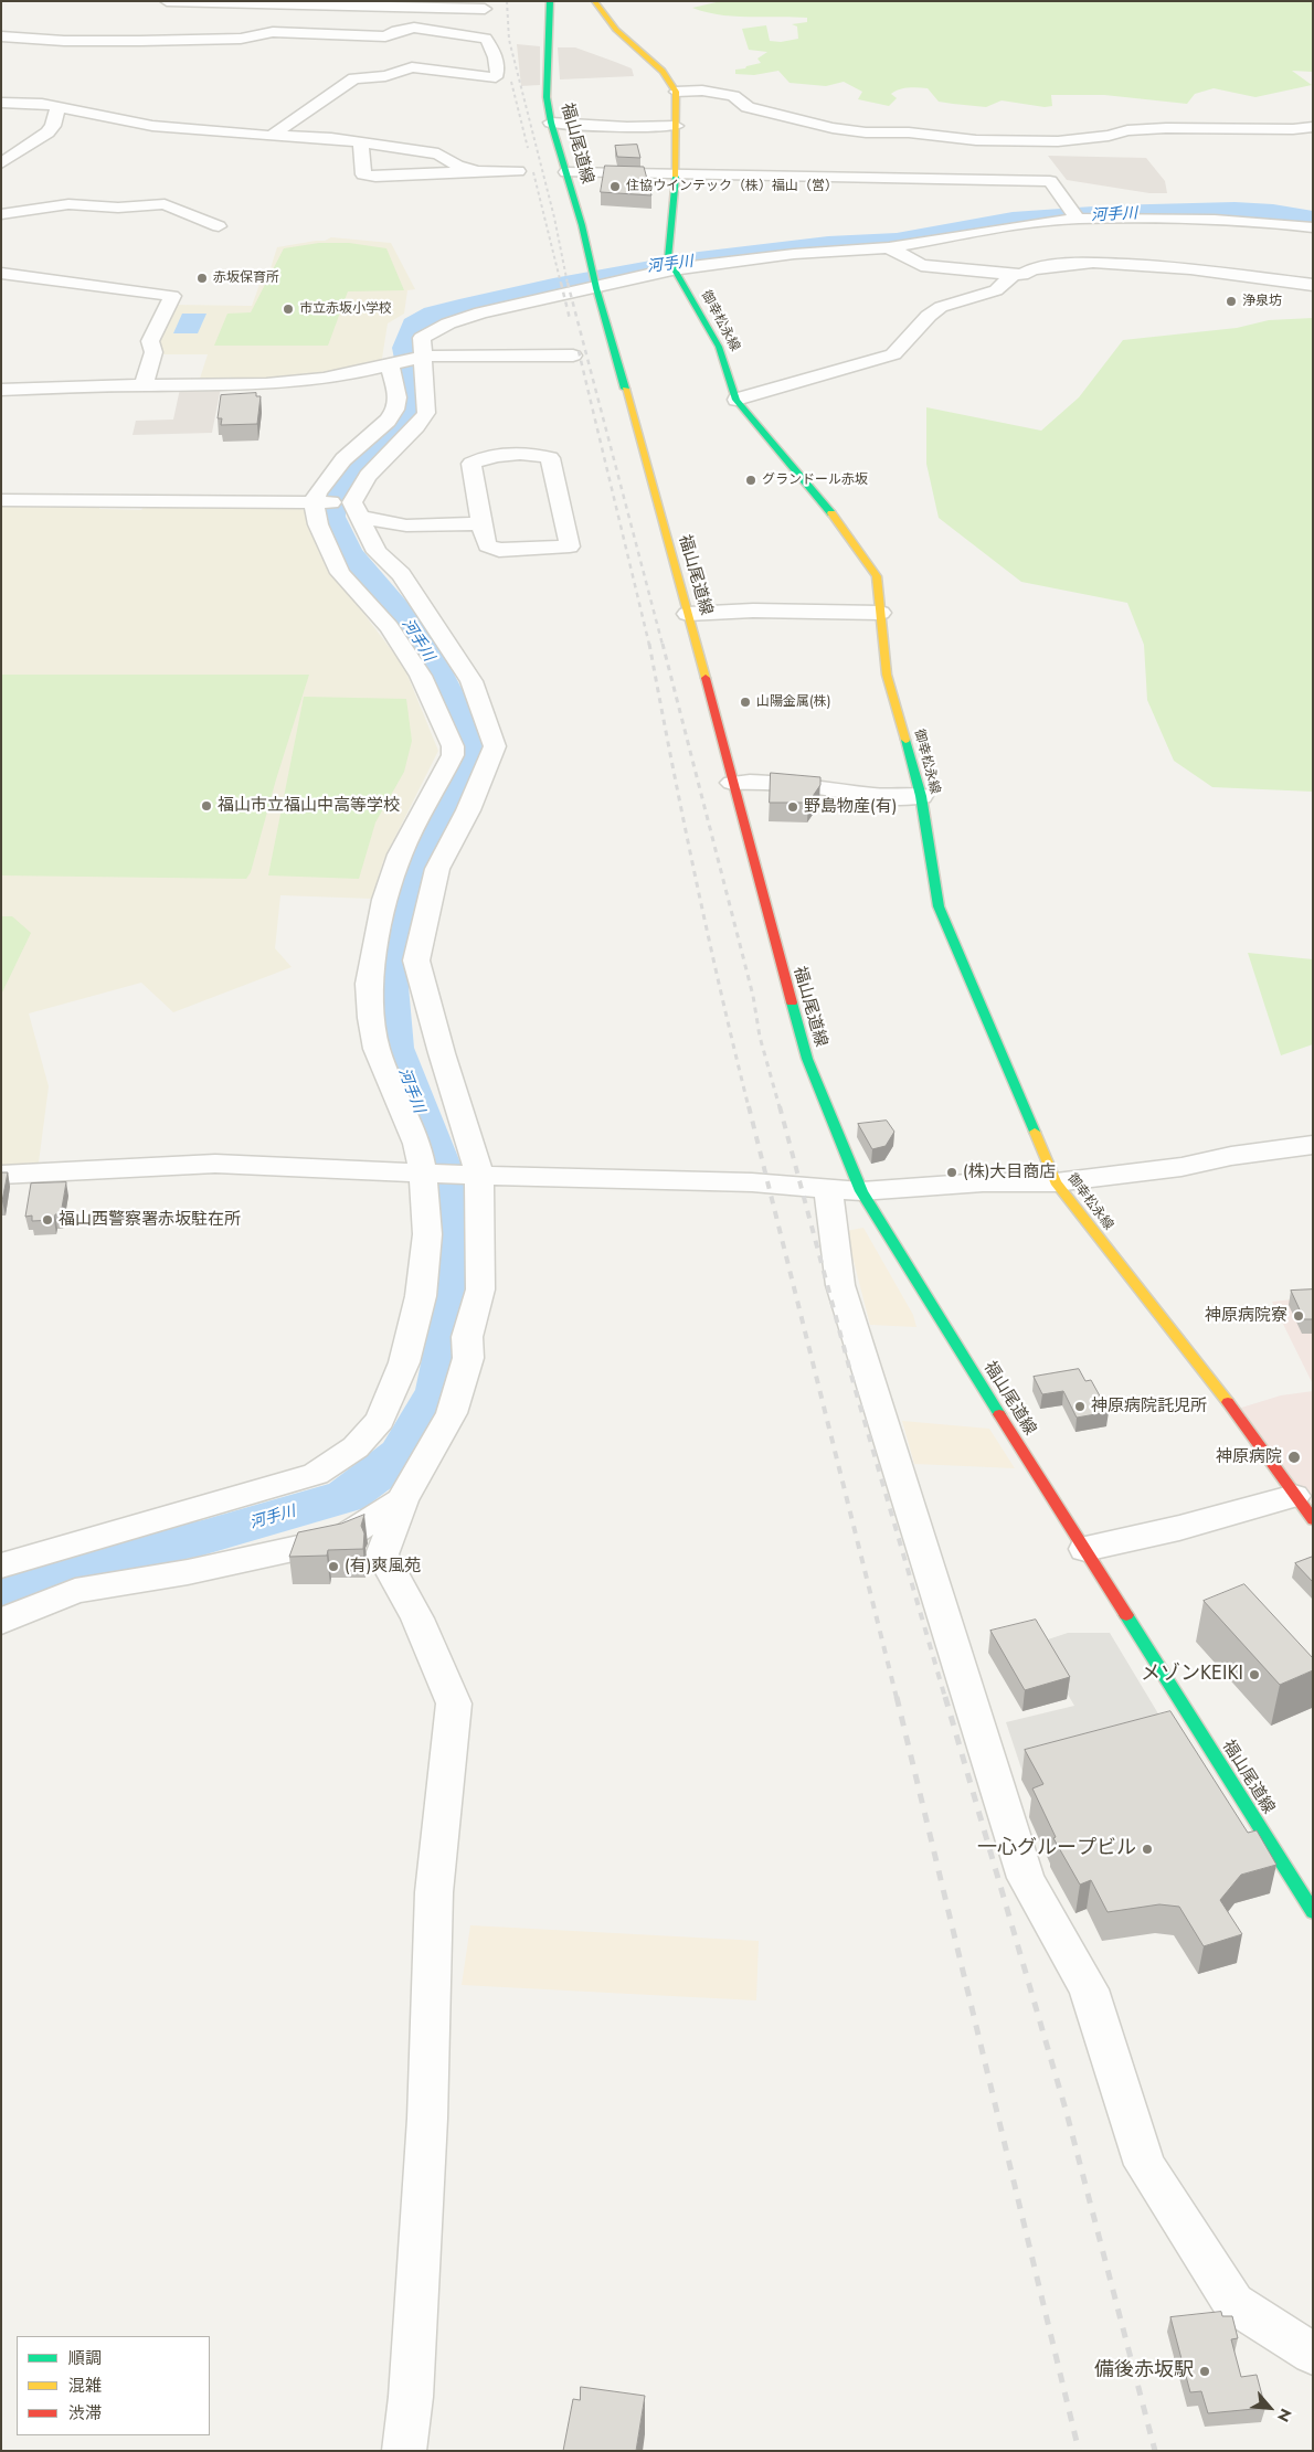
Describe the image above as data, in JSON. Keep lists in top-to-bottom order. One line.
{"streets":{"main road":["福山尾道線","御幸松永線"]},"water":["河手川"],"places":["住協ウインテック（株）福山（営）","赤坂保育所","浄泉坊","市立赤坂小学校","グランドール赤坂","山陽金属(株)","福山市立福山中高等学校","野島物産(有)","(株)大目商店","福山西警察署赤坂駐在所","神原病院寮","神原病院託児所","神原病院","(有)爽風苑","メゾンKEIKI","一心グループビル","備後赤坂駅"],"legend":["順調","混雑","渋滞"],"north":"bottom right"}
